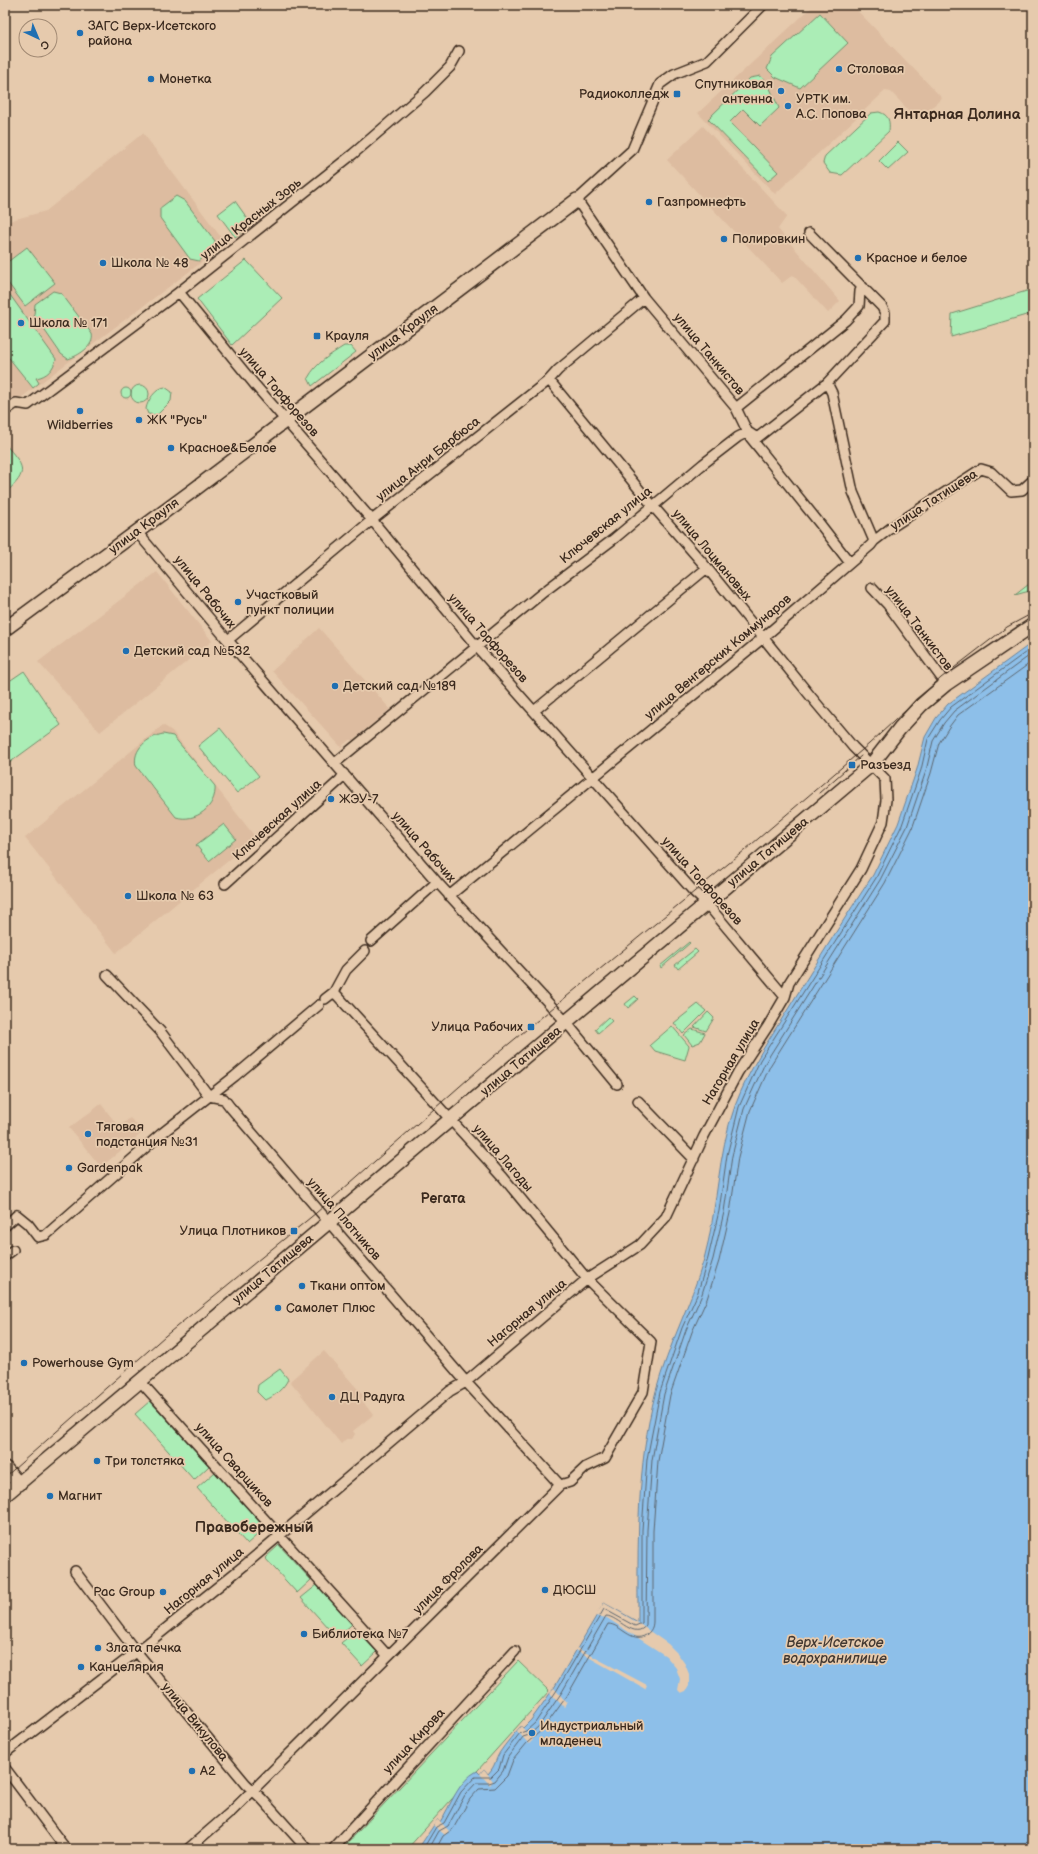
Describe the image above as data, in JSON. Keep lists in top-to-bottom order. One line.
{"streets":{"street":["улица Красных Зорь","улица Крауля","улица Танкистов","улица Торфорезов","улица Анри Барбюса","улица Татищева","Ключевская улица","улица Лоцмановых","улица Рабочих","улица Венгерских Коммунаров","Нагорная улица","улица Лагоды","улица Плотников","улица Сварщиков","улица Фролова","улица Викулова","улица Кирова"]},"crossings":[["улица Красных Зорь","улица Торфорезов"],["улица Крауля","улица Танкистов"],["улица Крауля","улица Торфорезов"],["улица Крауля","улица Рабочих"],["улица Танкистов","улица Анри Барбюса"],["улица Танкистов","улица Татищева"],["улица Танкистов","Ключевская улица"],["улица Танкистов","улица Венгерских Коммунаров"],["улица Торфорезов","улица Анри Барбюса"],["улица Торфорезов","улица Татищева"],["улица Торфорезов","Ключевская улица"],["улица Торфорезов","улица Венгерских Коммунаров"],["улица Торфорезов","Нагорная улица"],["улица Анри Барбюса","улица Лоцмановых"],["улица Анри Барбюса","улица Рабочих"],["улица Татищева","улица Лоцмановых"],["улица Татищева","улица Рабочих"],["улица Татищева","улица Венгерских Коммунаров"],["улица Татищева","Нагорная улица"],["улица Татищева","улица Лагоды"],["улица Татищева","улица Плотников"],["улица Татищева","улица Сварщиков"],["Ключевская улица","улица Лоцмановых"],["Ключевская улица","улица Рабочих"],["улица Лоцмановых","улица Венгерских Коммунаров"],["улица Лоцмановых","Нагорная улица"],["улица Рабочих","улица Венгерских Коммунаров"],["Нагорная улица","улица Лагоды"],["Нагорная улица","улица Плотников"],["Нагорная улица","улица Сварщиков"],["Нагорная улица","улица Викулова"],["улица Лагоды","улица Фролова"],["улица Плотников","улица Фролова"],["улица Сварщиков","улица Фролова"],["улица Фролова","улица Викулова"]],"districts":["Янтарная Долина","Регата","Правобережный"],"water":["Верх-Исетское водохранилище"],"places":{"other":["ЗАГС Верх-Исетского района","Столовая","Монетка","Спутниковая антенна","УРТК им. А.С. Попова","Газпромнефть","Полировкин","Красное и белое","Школа № 48","Школа № 171","Wildberries","ЖК \"Русь\"","Красное&Белое","Участковый пункт полиции","Детский сад №532","Детский сад №189","ЖЭУ-7","Школа № 63","Тяговая подстанция №31","Gardenpak","Ткани оптом","Самолет Плюс","Powerhouse Gym","ДЦ Радуга","Три толстяка","Магнит","ДЮСШ","Pac Group","Библиотека №7","Злата печка","Канцелярия","Индустриальный младенец","А2"],"transit":["Радиоколледж","Крауля","Разъезд","Улица Рабочих","Улица Плотников"]},"north":"bottom right"}
